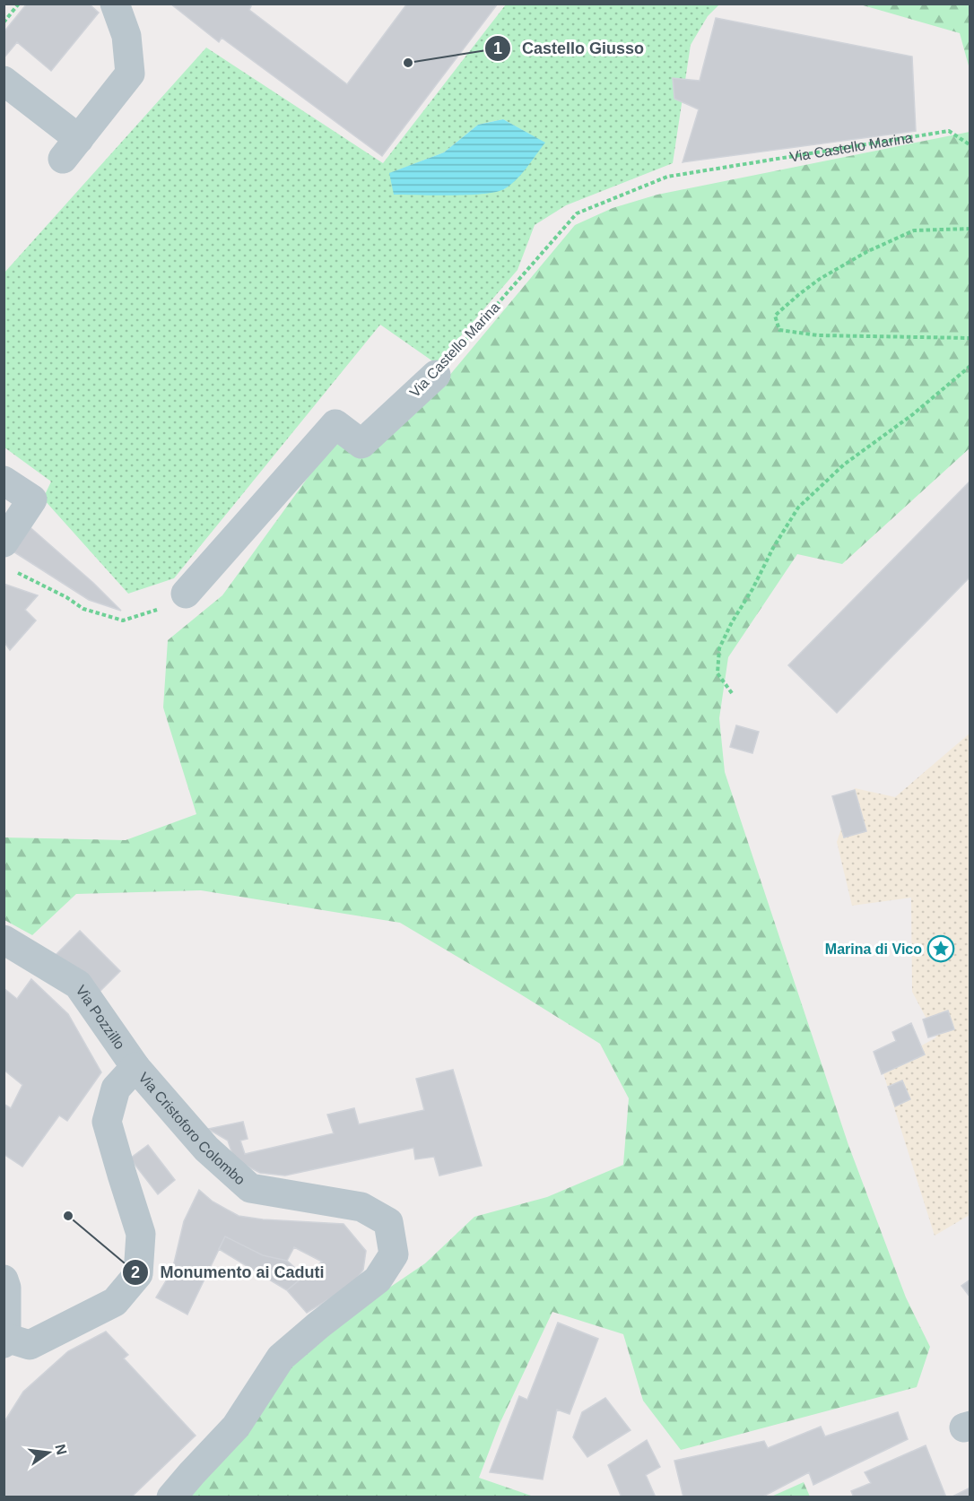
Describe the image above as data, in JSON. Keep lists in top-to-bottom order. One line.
{"streets":{"street":["Via Castello Marina","Via Pozzillo","Via Cristoforo Colombo"]},"crossings":[["Via Pozzillo","Via Cristoforo Colombo"]],"places":{"other":["Castello Giusso","Monumento ai Caduti"],"place":["Marina di Vico"]},"north":"right"}
